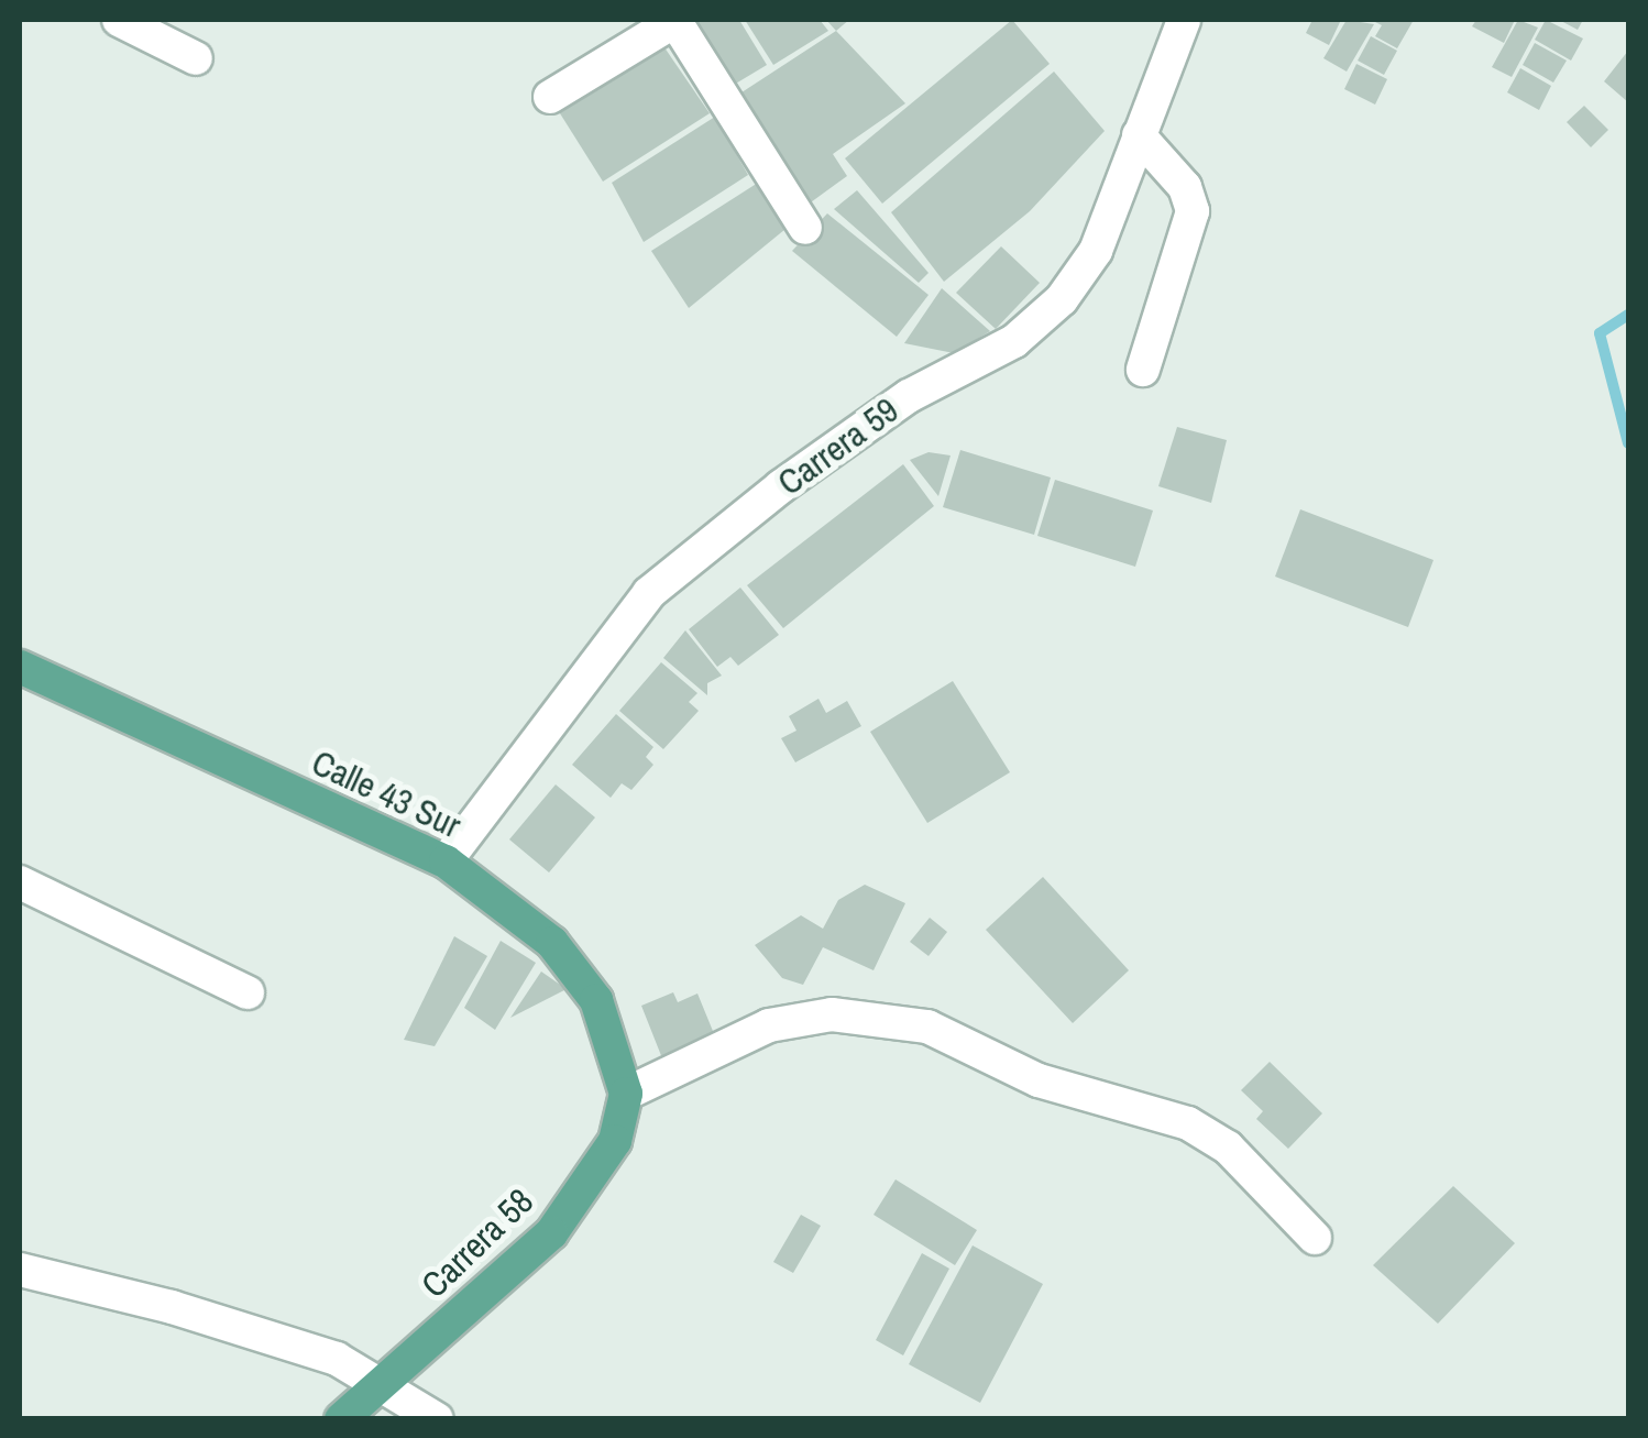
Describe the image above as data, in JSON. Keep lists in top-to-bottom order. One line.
{"streets":{"main road":["Calle 43 Sur","Carrera 58"],"street":["Carrera 59"]},"crossings":[["Carrera 59","Calle 43 Sur"],["Calle 43 Sur","Carrera 58"]]}
